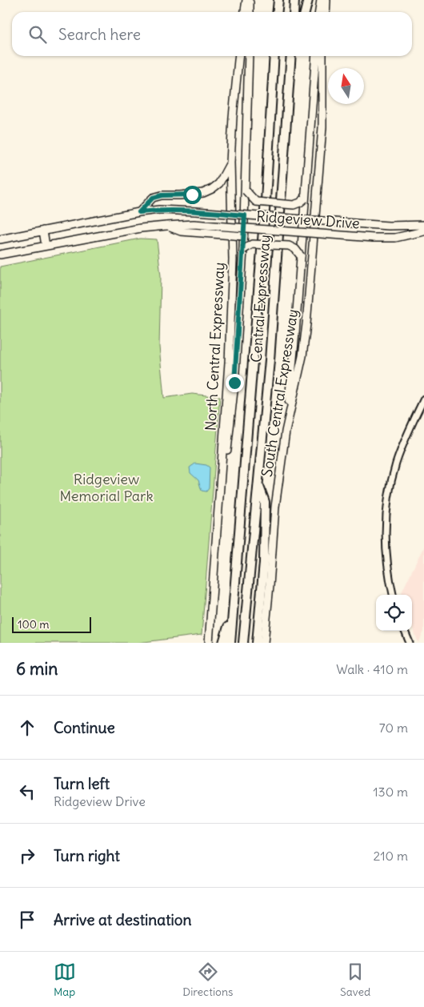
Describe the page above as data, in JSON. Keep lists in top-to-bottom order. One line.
{"streets":{"highway":["Central Expressway"],"main road":["Ridgeview Drive","North Central Expressway","South Central Expressway"]},"parks":["Ridgeview Memorial Park"],"scale_bar":"100 m","north":"top","page":{"search":"Search here","scale":"100 m","heading":["6 min","Walk · 410 m"],"list":[["Continue","70 m"],["Turn left","Ridgeview Drive","130 m"],["Turn right","210 m"],"Arrive at destination"],"nav":["Map","Directions","Saved"]}}
